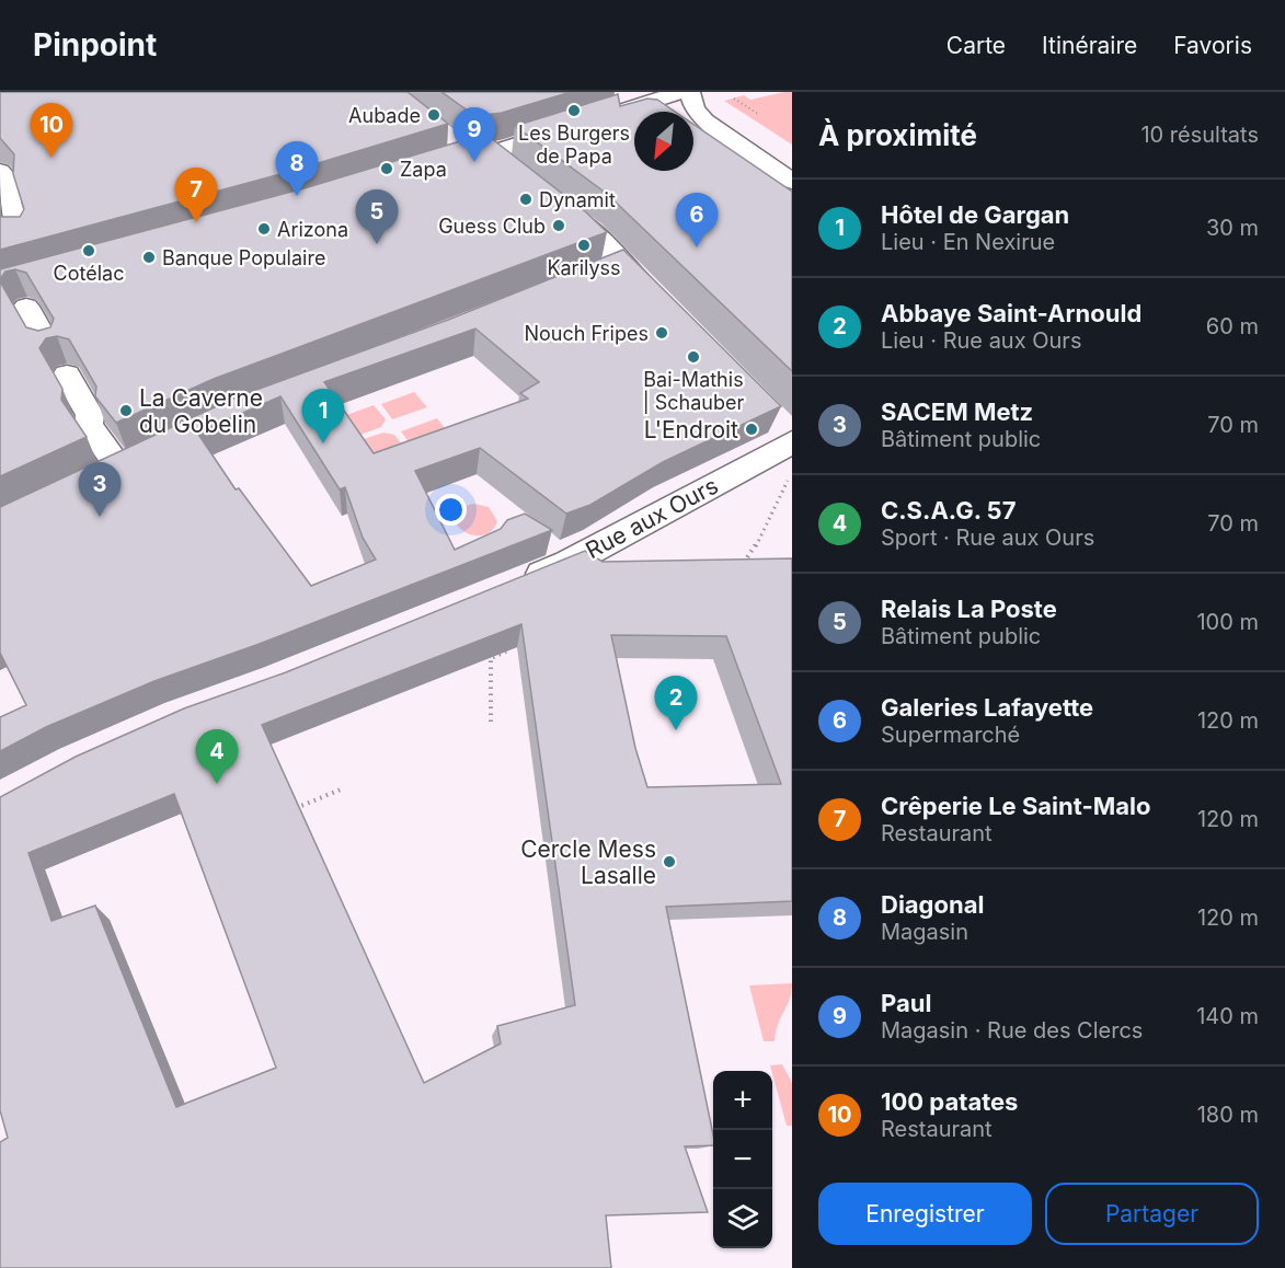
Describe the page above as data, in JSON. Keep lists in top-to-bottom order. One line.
{"streets":{"street":["Rue aux Ours"]},"places":["Les Burgers de Papa","Aubade","Zapa","Dynamit","Guess Club","Arizona","Karilyss","Cotélac","Banque Populaire","Nouch Fripes","Bai-Mathis | Schauber","La Caverne du Gobelin","L'Endroit","Cercle Mess Lasalle"],"north":"bottom left","page":{"header":"Pinpoint","nav":["Carte","Itinéraire","Favoris"],"heading":["À proximité","10 résultats"],"pins":["10","9","8","7","5","6","1","3","2","4"],"list":[{"mark":"1","name":"Hôtel de Gargan","note":"Lieu · En Nexirue","value":"30 m"},{"mark":"2","name":"Abbaye Saint-Arnould","note":"Lieu · Rue aux Ours","value":"60 m"},{"mark":"3","name":"SACEM Metz","note":"Bâtiment public","value":"70 m"},{"mark":"4","name":"C.S.A.G. 57","note":"Sport · Rue aux Ours","value":"70 m"},{"mark":"5","name":"Relais La Poste","note":"Bâtiment public","value":"100 m"},{"mark":"6","name":"Galeries Lafayette","note":"Supermarché","value":"120 m"},{"mark":"7","name":"Crêperie Le Saint-Malo","note":"Restaurant","value":"120 m"},{"mark":"8","name":"Diagonal","note":"Magasin","value":"120 m"},{"mark":"9","name":"Paul","note":"Magasin · Rue des Clercs","value":"140 m"},{"mark":"10","name":"100 patates","note":"Restaurant","value":"180 m"}],"map_buttons":["+","−"],"buttons":["Enregistrer","Partager"]}}
